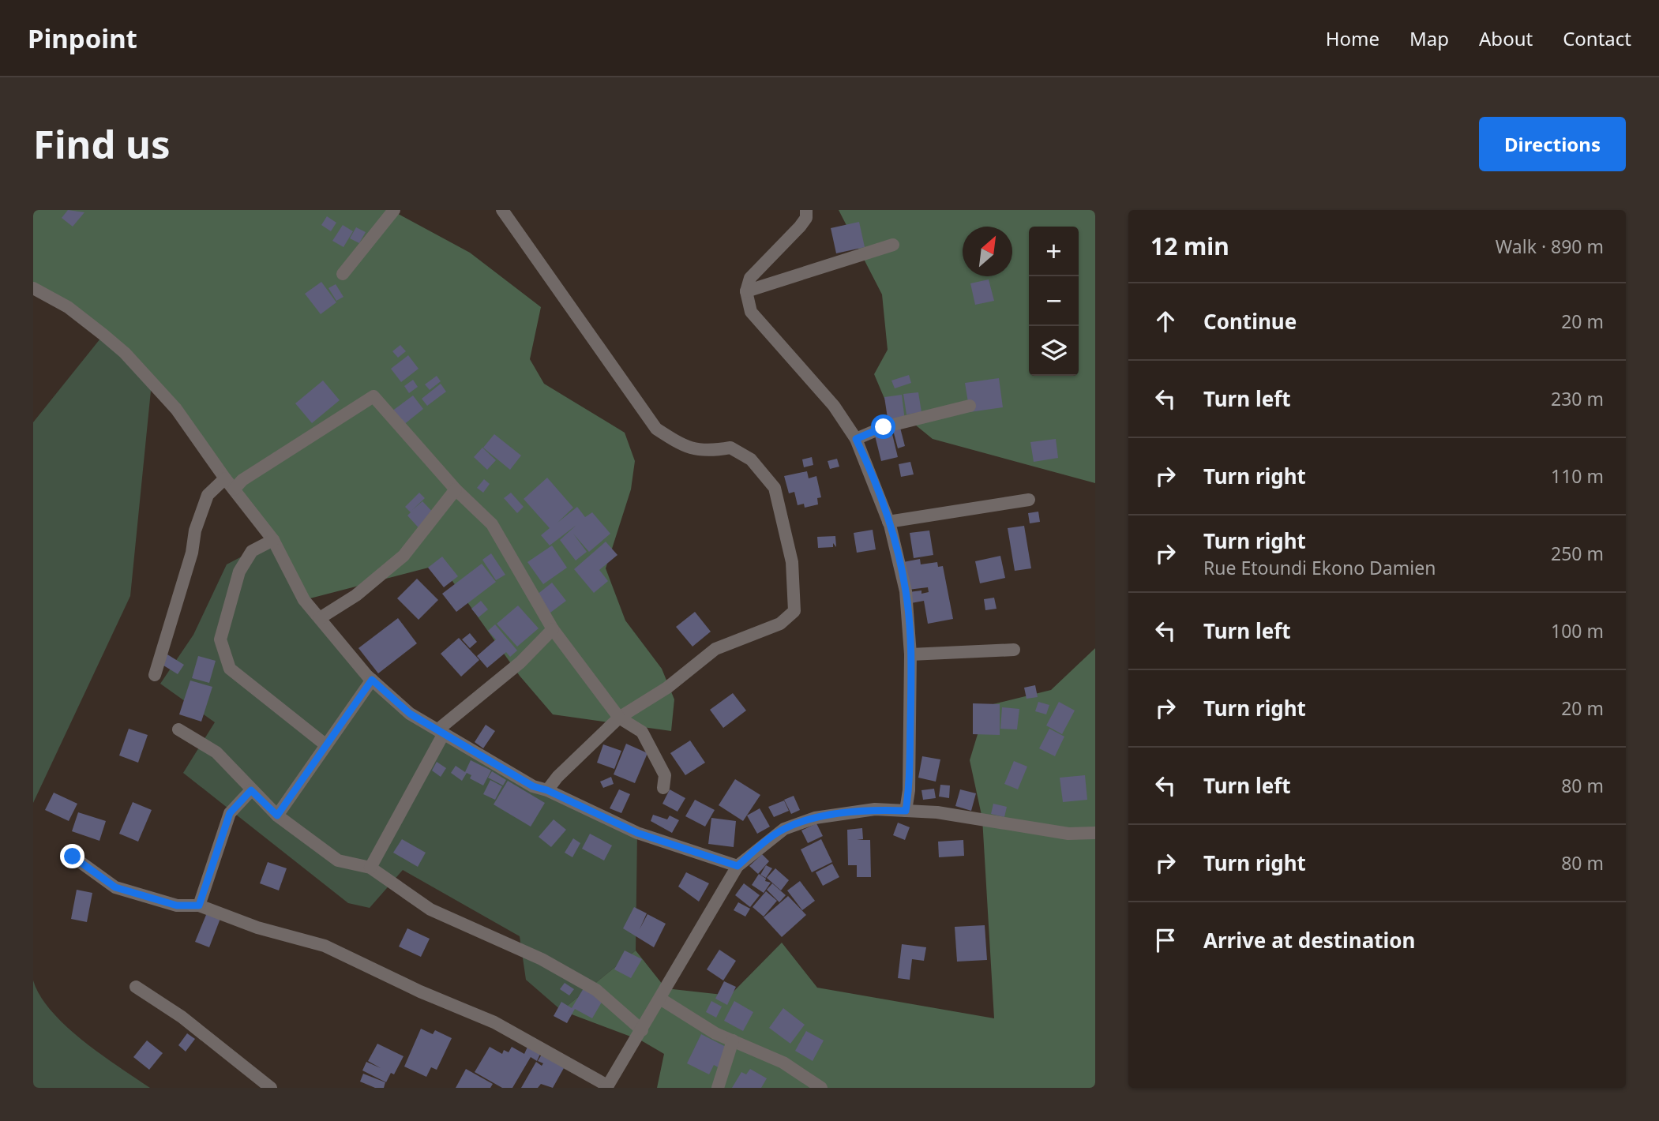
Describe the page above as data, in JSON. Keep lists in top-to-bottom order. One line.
{"north":"top right","page":{"header":"Pinpoint","nav":["Home","Map","About","Contact"],"buttons":"Directions","title":"Find us","heading":["12 min","Walk · 890 m"],"map_buttons":["+","−"],"list":[["Continue","20 m"],["Turn left","230 m"],["Turn right","110 m"],["Turn right","Rue Etoundi Ekono Damien","250 m"],["Turn left","100 m"],["Turn right","20 m"],["Turn left","80 m"],["Turn right","80 m"],"Arrive at destination"]}}
